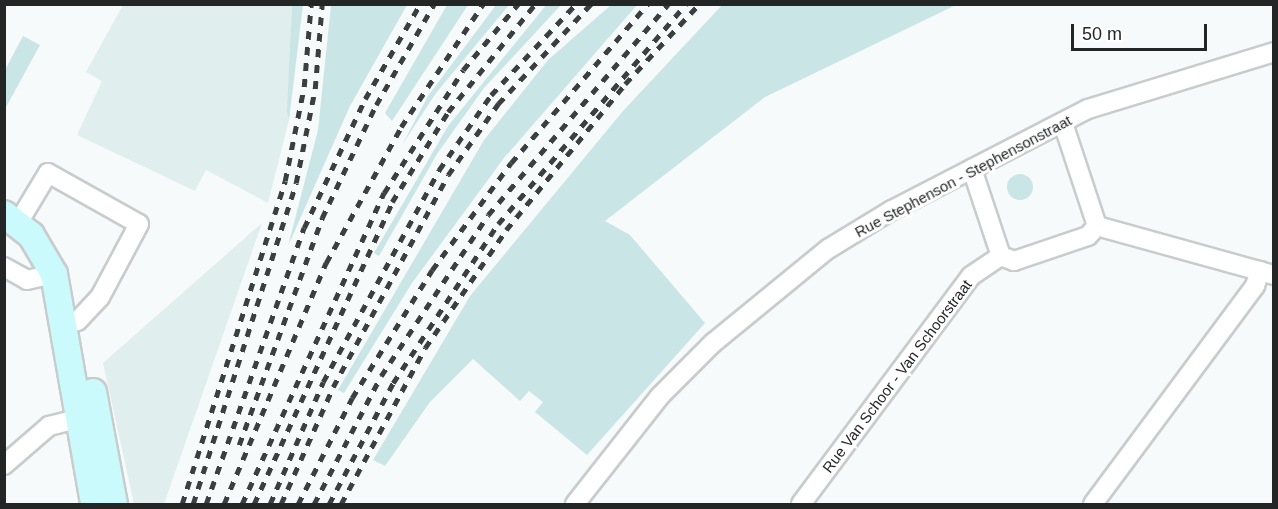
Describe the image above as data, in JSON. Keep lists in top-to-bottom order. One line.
{"streets":{"street":["Rue Stephenson - Stephensonstraat","Rue Van Schoor - Van Schoorstraat"]},"scale_bar":"50 m"}
